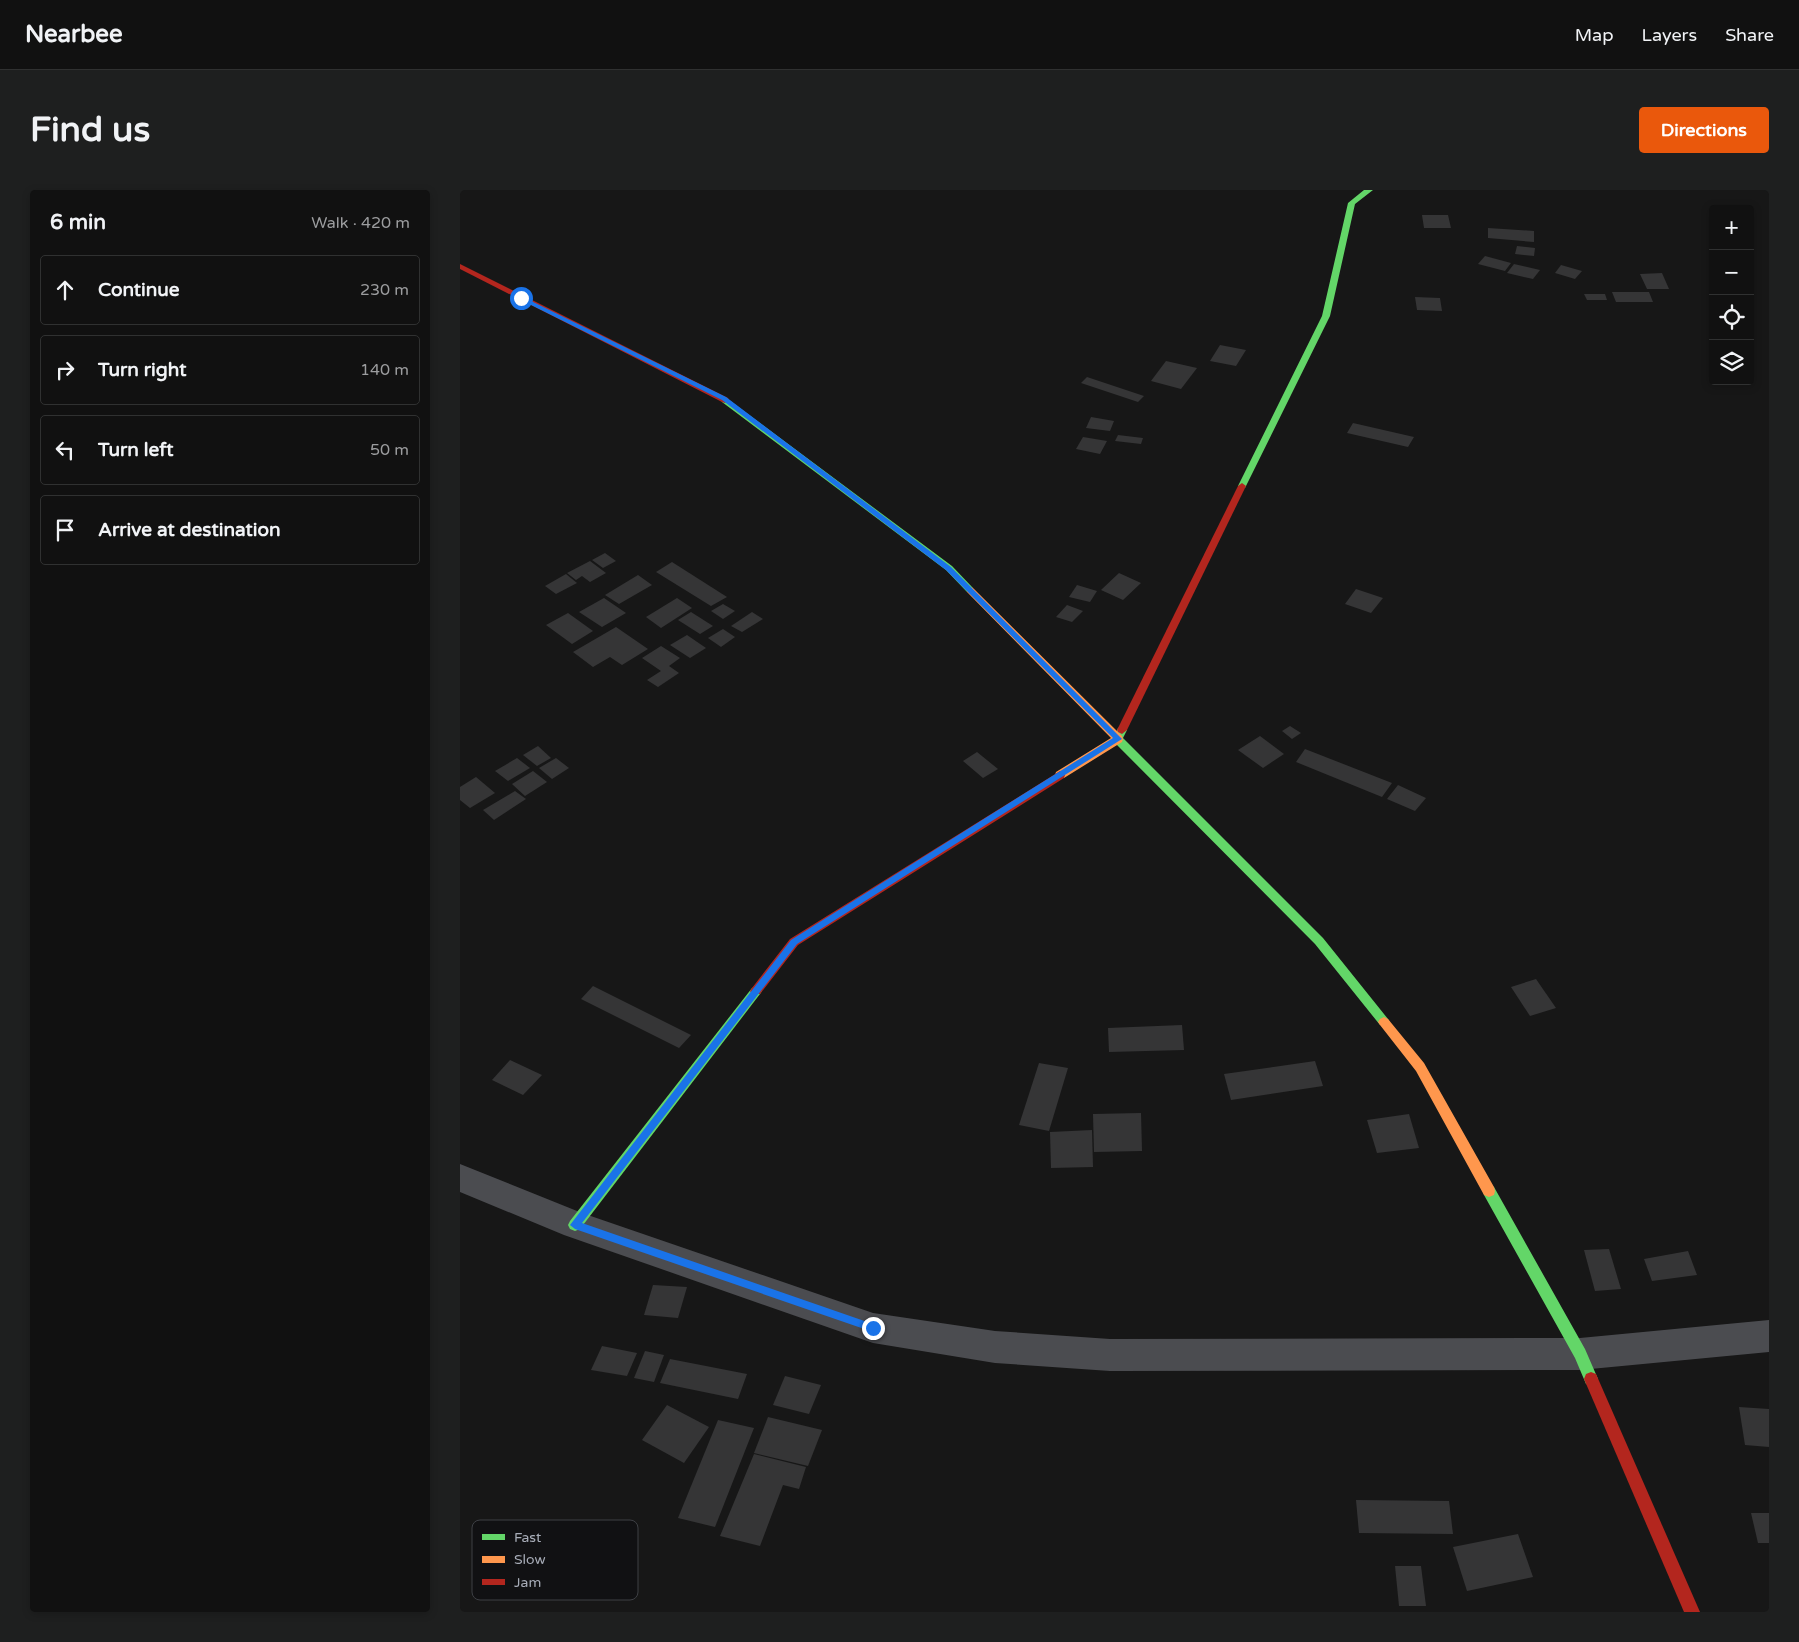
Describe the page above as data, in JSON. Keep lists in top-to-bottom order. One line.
{"legend":["Fast","Slow","Jam"],"page":{"header":"Nearbee","nav":["Map","Layers","Share"],"buttons":"Directions","title":"Find us","heading":["6 min","Walk · 420 m"],"map_buttons":["+","−"],"list":[["Continue","230 m"],["Turn right","140 m"],["Turn left","50 m"],"Arrive at destination"]}}
